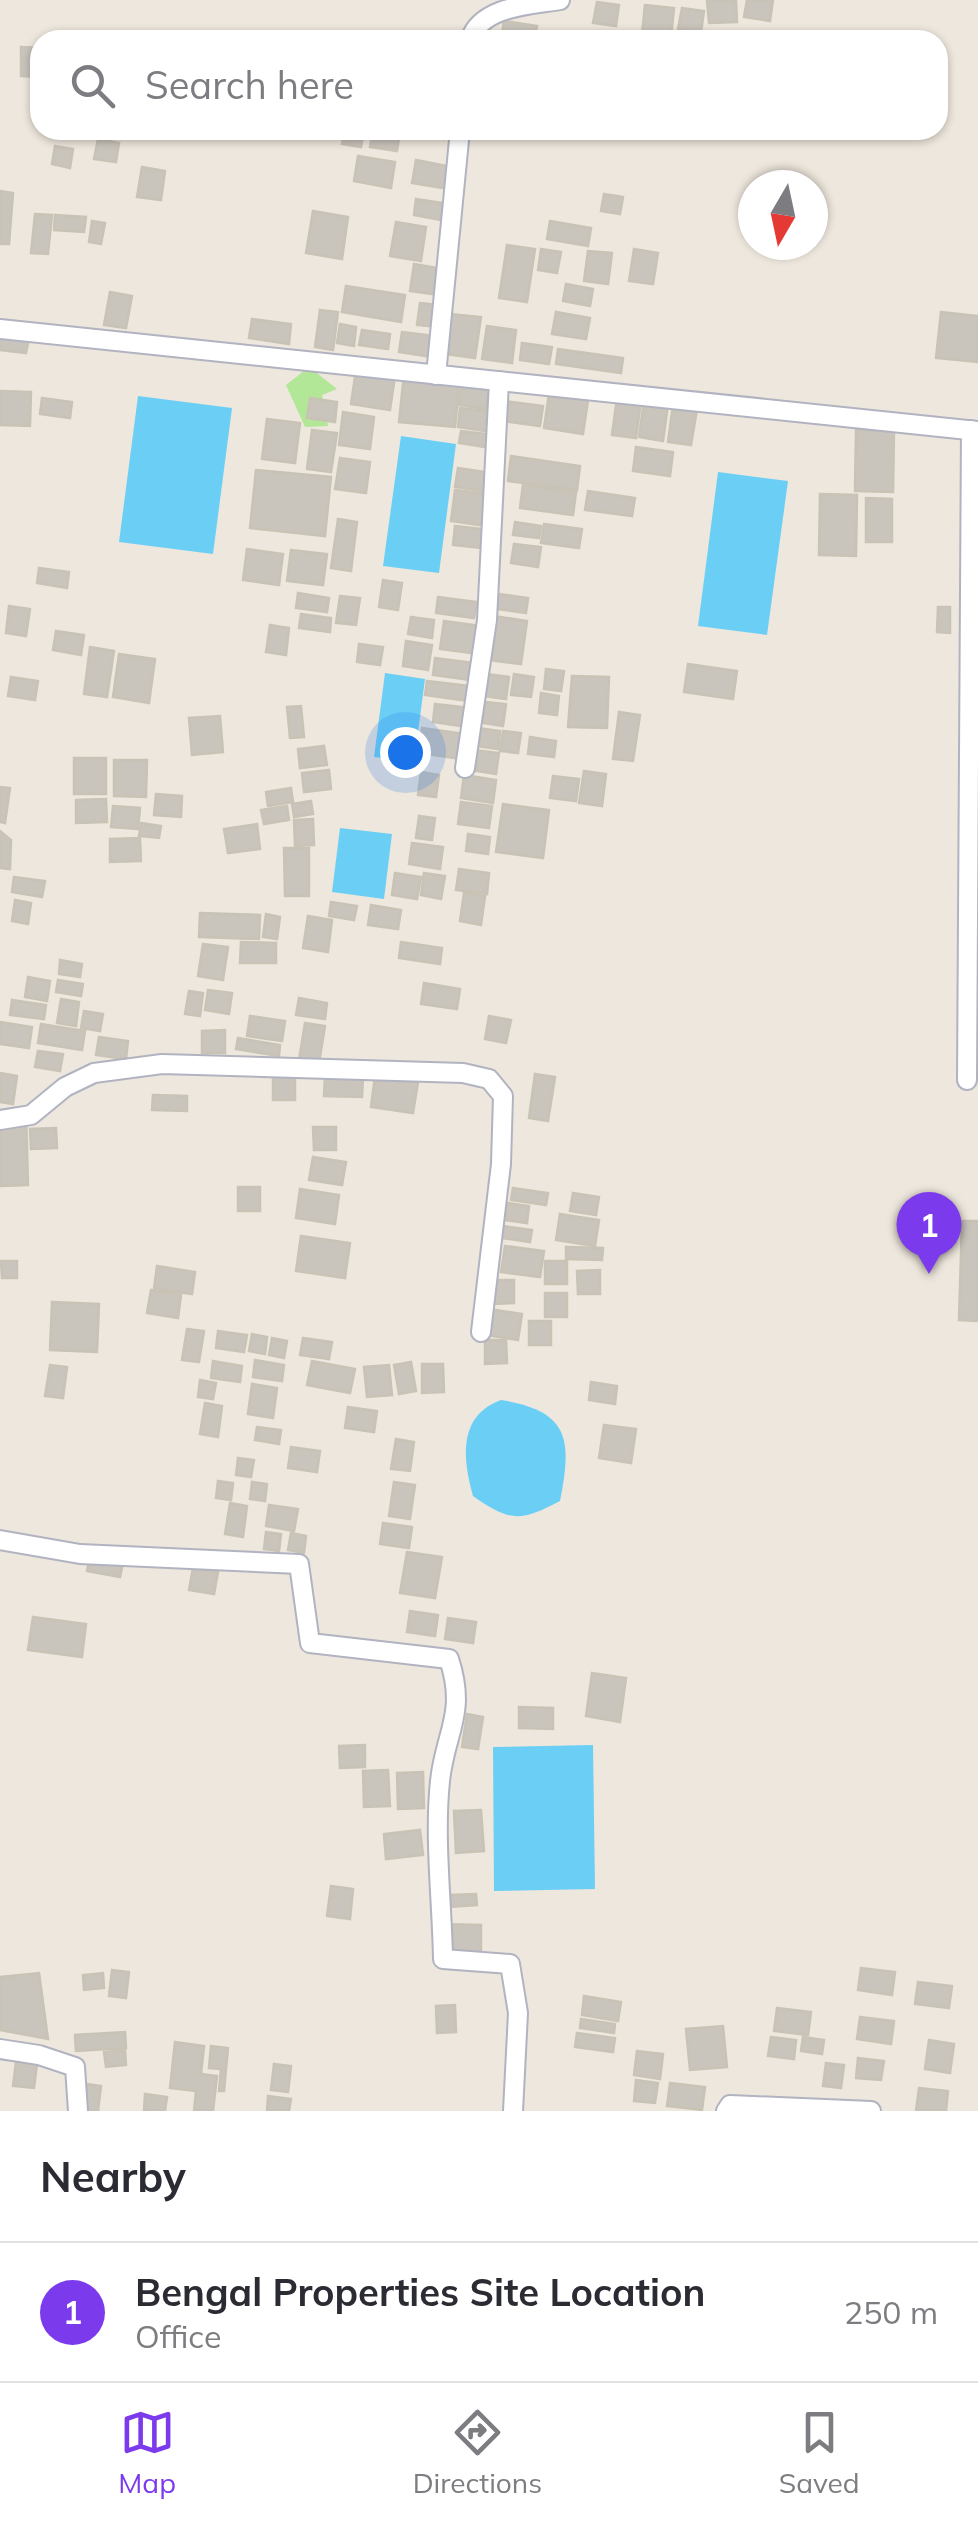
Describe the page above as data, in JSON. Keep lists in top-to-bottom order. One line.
{"north":"bottom","page":{"search":"Search here","pins":"1","heading":"Nearby","list":[{"mark":"1","name":"Bengal Properties Site Location","note":"Office","value":"250 m"}],"nav":["Map","Directions","Saved"]}}
